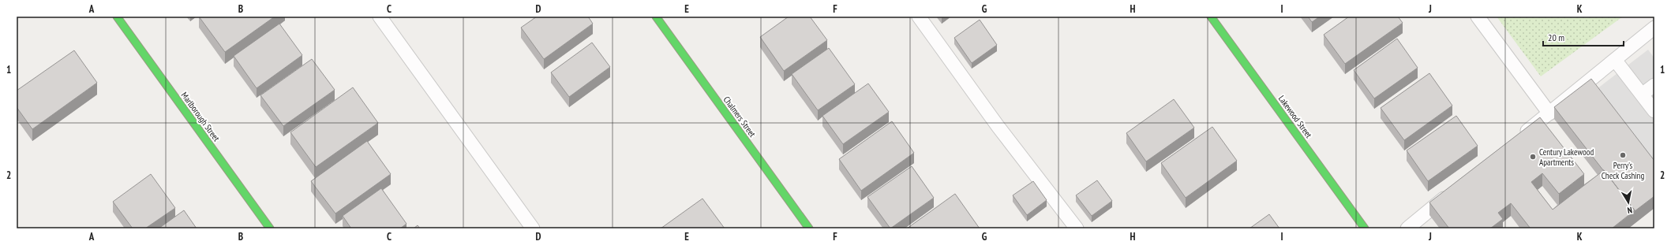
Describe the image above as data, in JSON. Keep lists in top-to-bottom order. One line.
{"streets":{"street":["Marlborough Street","Chalmers Street","Lakewood Street"]},"places":["Perry's Check Cashing","Century Lakewood Apartments"],"scale_bar":"20 m","north":"bottom","grid":{"columns":["A","B","C","D","E","F","G","H","I","J","K"],"rows":["1","2"]}}
